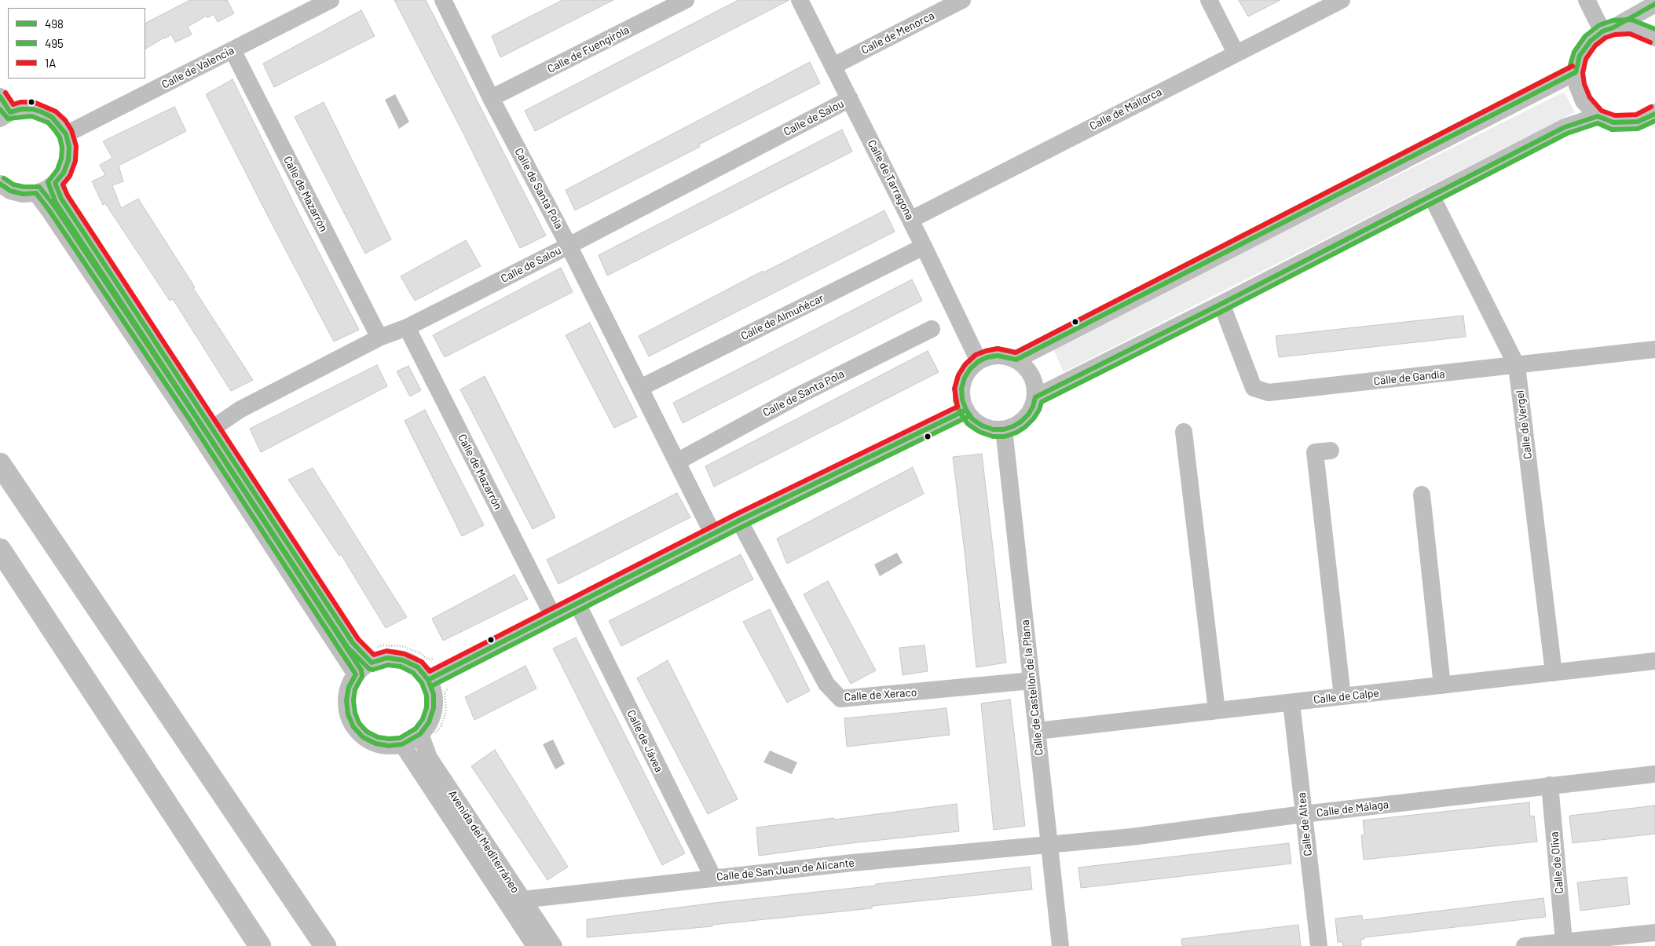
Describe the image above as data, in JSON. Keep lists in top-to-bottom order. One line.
{"streets":{"street":["Calle de Menorca","Calle de Fuengirola","Calle de Valencia","Calle de Mallorca","Calle de Salou","Calle de Tarragona","Calle de Santa Pola","Calle de Mazarrón","Calle de Almuñécar","Calle de Gandía","Calle de Vergel","Calle de Castellón de la Plana","Calle de Xeraco","Calle de Calpe","Calle de Jávea","Calle de Málaga","Calle de Altea","Avenida del Mediterráneo","Calle de Oliva","Calle de San Juan de Alicante"]},"crossings":[["Calle de Menorca","Calle de Tarragona"],["Calle de Fuengirola","Calle de Santa Pola"],["Calle de Valencia","Calle de Mazarrón"],["Calle de Mallorca","Calle de Tarragona"],["Calle de Salou","Calle de Tarragona"],["Calle de Salou","Calle de Santa Pola"],["Calle de Salou","Calle de Mazarrón"],["Calle de Tarragona","Calle de Almuñécar"],["Calle de Tarragona","Calle de Castellón de la Plana"],["Calle de Santa Pola","Calle de Almuñécar"],["Calle de Gandía","Calle de Vergel"],["Calle de Vergel","Calle de Calpe"],["Calle de Castellón de la Plana","Calle de Xeraco"],["Calle de Castellón de la Plana","Calle de Calpe"],["Calle de Castellón de la Plana","Calle de Málaga"],["Calle de Castellón de la Plana","Calle de San Juan de Alicante"],["Calle de Calpe","Calle de Altea"],["Calle de Jávea","Calle de San Juan de Alicante"],["Calle de Málaga","Calle de Altea"],["Calle de Málaga","Calle de Oliva"],["Calle de Málaga","Calle de San Juan de Alicante"],["Avenida del Mediterráneo","Calle de San Juan de Alicante"]],"lines":["transit line 498","transit line 495","transit line 1A"],"legend":["498","495","1A"]}
